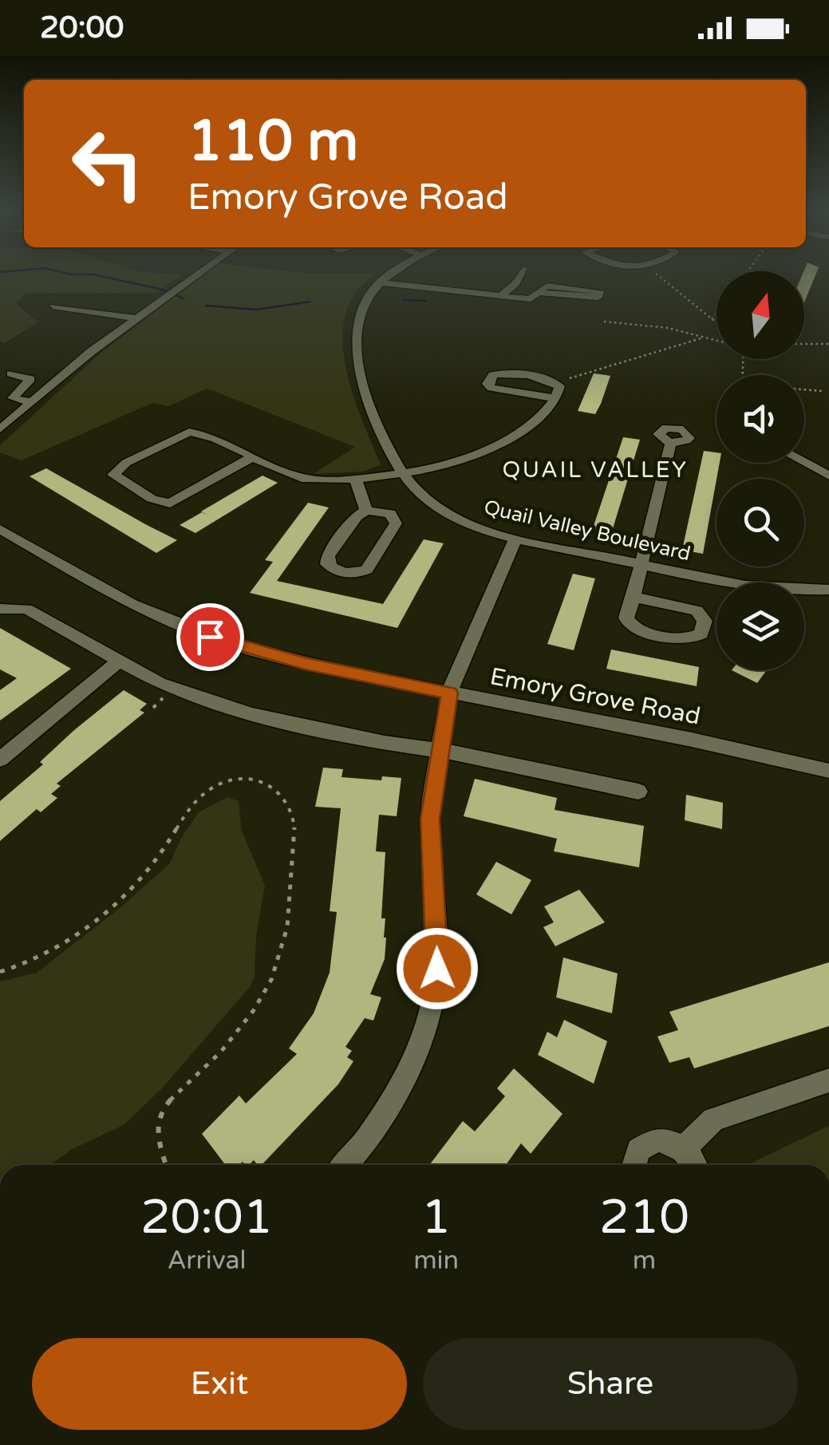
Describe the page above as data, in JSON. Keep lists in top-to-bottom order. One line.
{"streets":{"street":["Quail Valley Boulevard","Emory Grove Road"]},"districts":["QUAIL VALLEY"],"north":"top","page":{"status":"20:00","turn":["110 m","Emory Grove Road"],"eta":["20:01","Arrival","1","min","210","m"],"buttons":["Exit","Share"]}}
